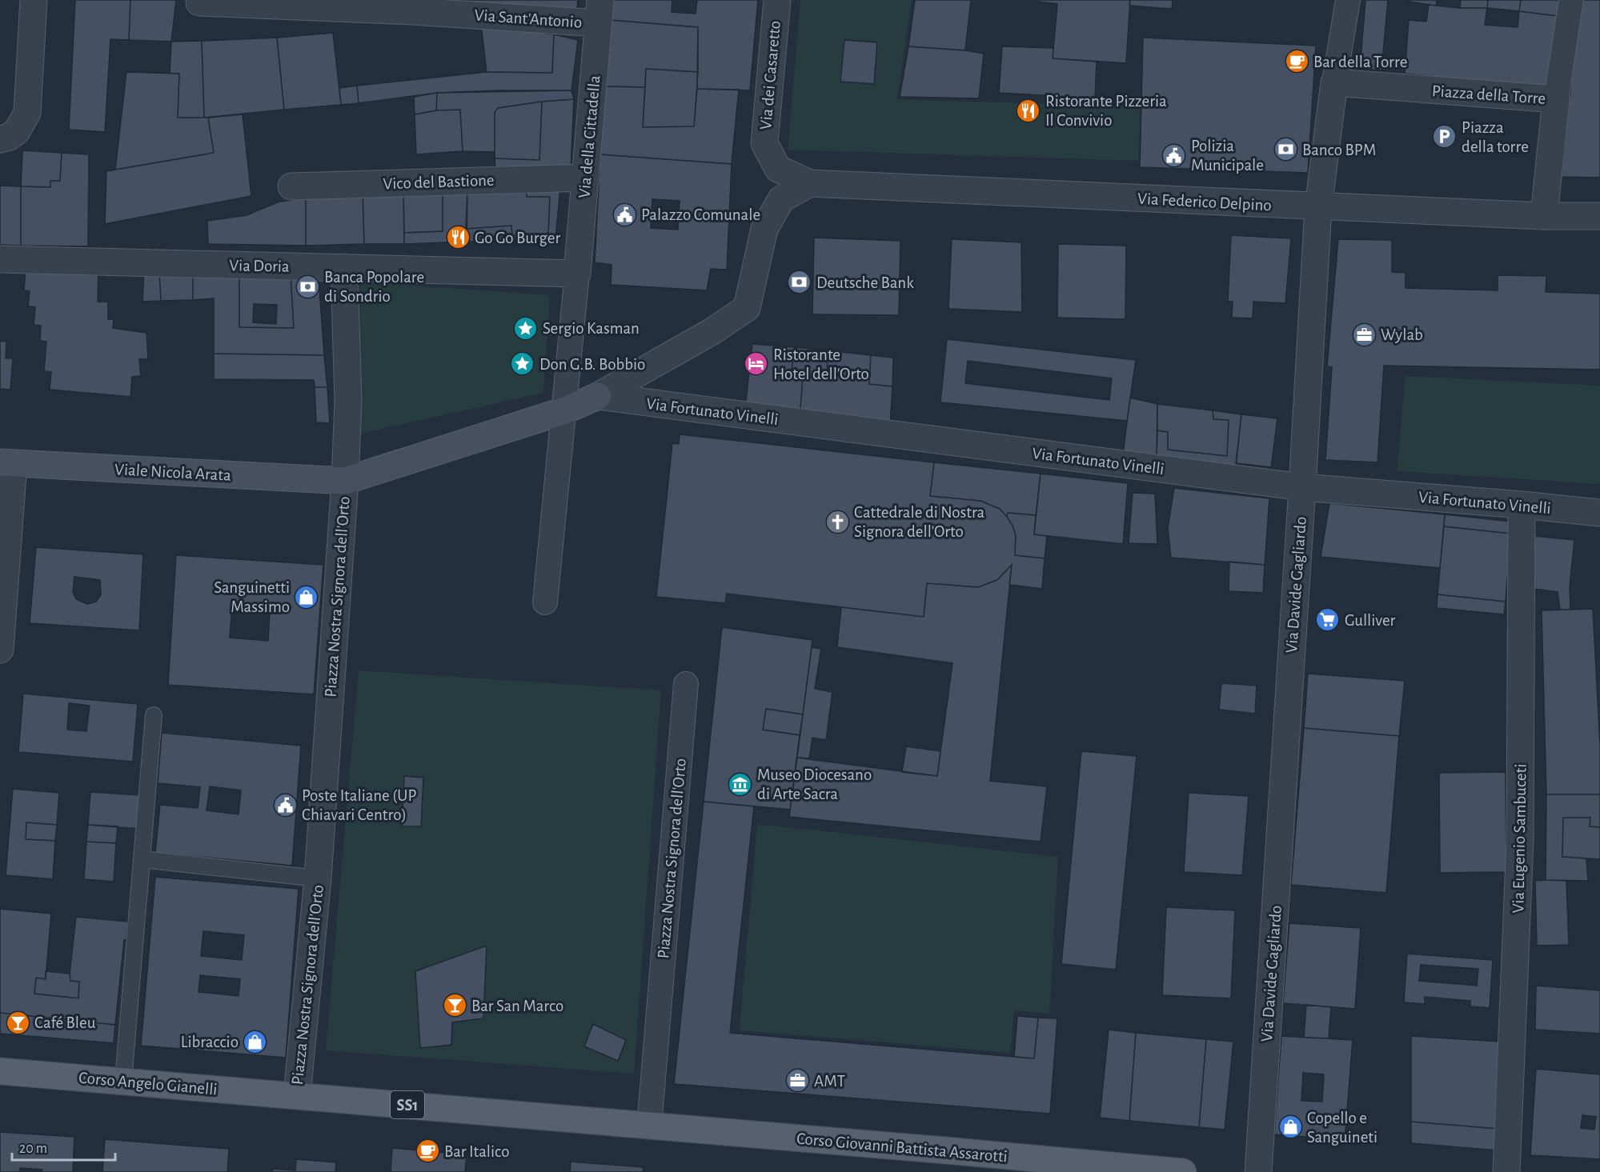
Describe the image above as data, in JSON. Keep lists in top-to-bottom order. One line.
{"streets":{"main road":["Viale Nicola Arata","Piazza Nostra Signora dell'Orto","Corso Angelo Gianelli","SS1","Corso Giovanni Battista Assarotti"],"street":["Via Sant'Antonio","Via dei Casaretto","Piazza della Torre","Via della Cittadella","Vico del Bastione","Via Federico Delpino","Via Doria","Via Fortunato Vinelli","Via Davide Gagliardo","Via Eugenio Sambuceti"]},"crossings":[["Via Sant'Antonio","Via della Cittadella"],["Via dei Casaretto","Via Federico Delpino"],["Via dei Casaretto","Piazza Nostra Signora dell'Orto"],["Piazza della Torre","Via Federico Delpino"],["Piazza della Torre","Via Davide Gagliardo"],["Via della Cittadella","Vico del Bastione"],["Via della Cittadella","Via Doria"],["Via Federico Delpino","Via Davide Gagliardo"],["Via Federico Delpino","Piazza Nostra Signora dell'Orto"],["Via Doria","Piazza Nostra Signora dell'Orto"],["Via Fortunato Vinelli","Via Davide Gagliardo"],["Via Fortunato Vinelli","Piazza Nostra Signora dell'Orto"],["Via Fortunato Vinelli","Via Eugenio Sambuceti"],["Viale Nicola Arata","Piazza Nostra Signora dell'Orto"],["Piazza Nostra Signora dell'Orto","Corso Angelo Gianelli"],["Piazza Nostra Signora dell'Orto","Corso Giovanni Battista Assarotti"]],"places":{"cafe":["Bar della Torre","Bar Italico"],"restaurant":["Ristorante Pizzeria Il Convivio","Go Go Burger"],"parking":["Piazza della torre"],"bank":["Banco BPM","Deutsche Bank","Banca Popolare di Sondrio"],"public building":["Polizia Municipale","Palazzo Comunale","Poste Italiane (UP Chiavari Centro)"],"place":["Sergio Kasman","Don G.B. Bobbio"],"office":["Wylab","AMT"],"hotel":["Ristorante Hotel dell'Orto"],"church":["Cattedrale di Nostra Signora dell'Orto"],"shop":["Sanguinetti Massimo","Libraccio","Copello e Sanguineti"],"supermarket":["Gulliver"],"museum":["Museo Diocesano di Arte Sacra"],"bar":["Bar San Marco","Café Bleu"]},"scale_bar":"20 m"}
